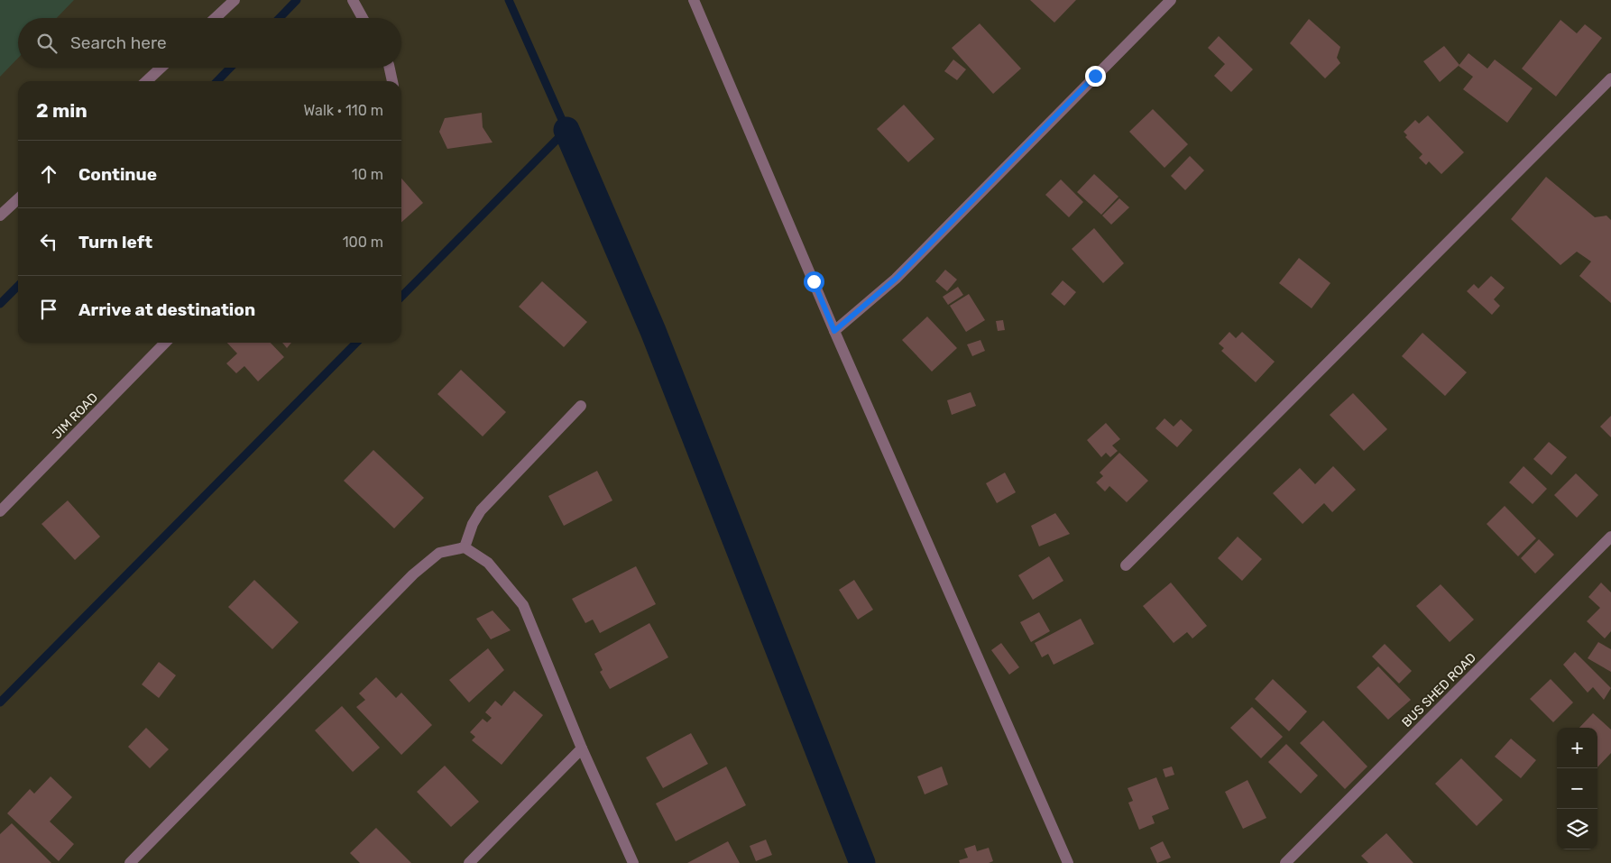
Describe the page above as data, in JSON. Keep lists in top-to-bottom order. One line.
{"streets":{"street":["JIM ROAD","BUS SHED ROAD"]},"page":{"search":"Search here","heading":["2 min","Walk · 110 m"],"list":[["Continue","10 m"],["Turn left","100 m"],"Arrive at destination"],"map_buttons":["+","−"]}}
